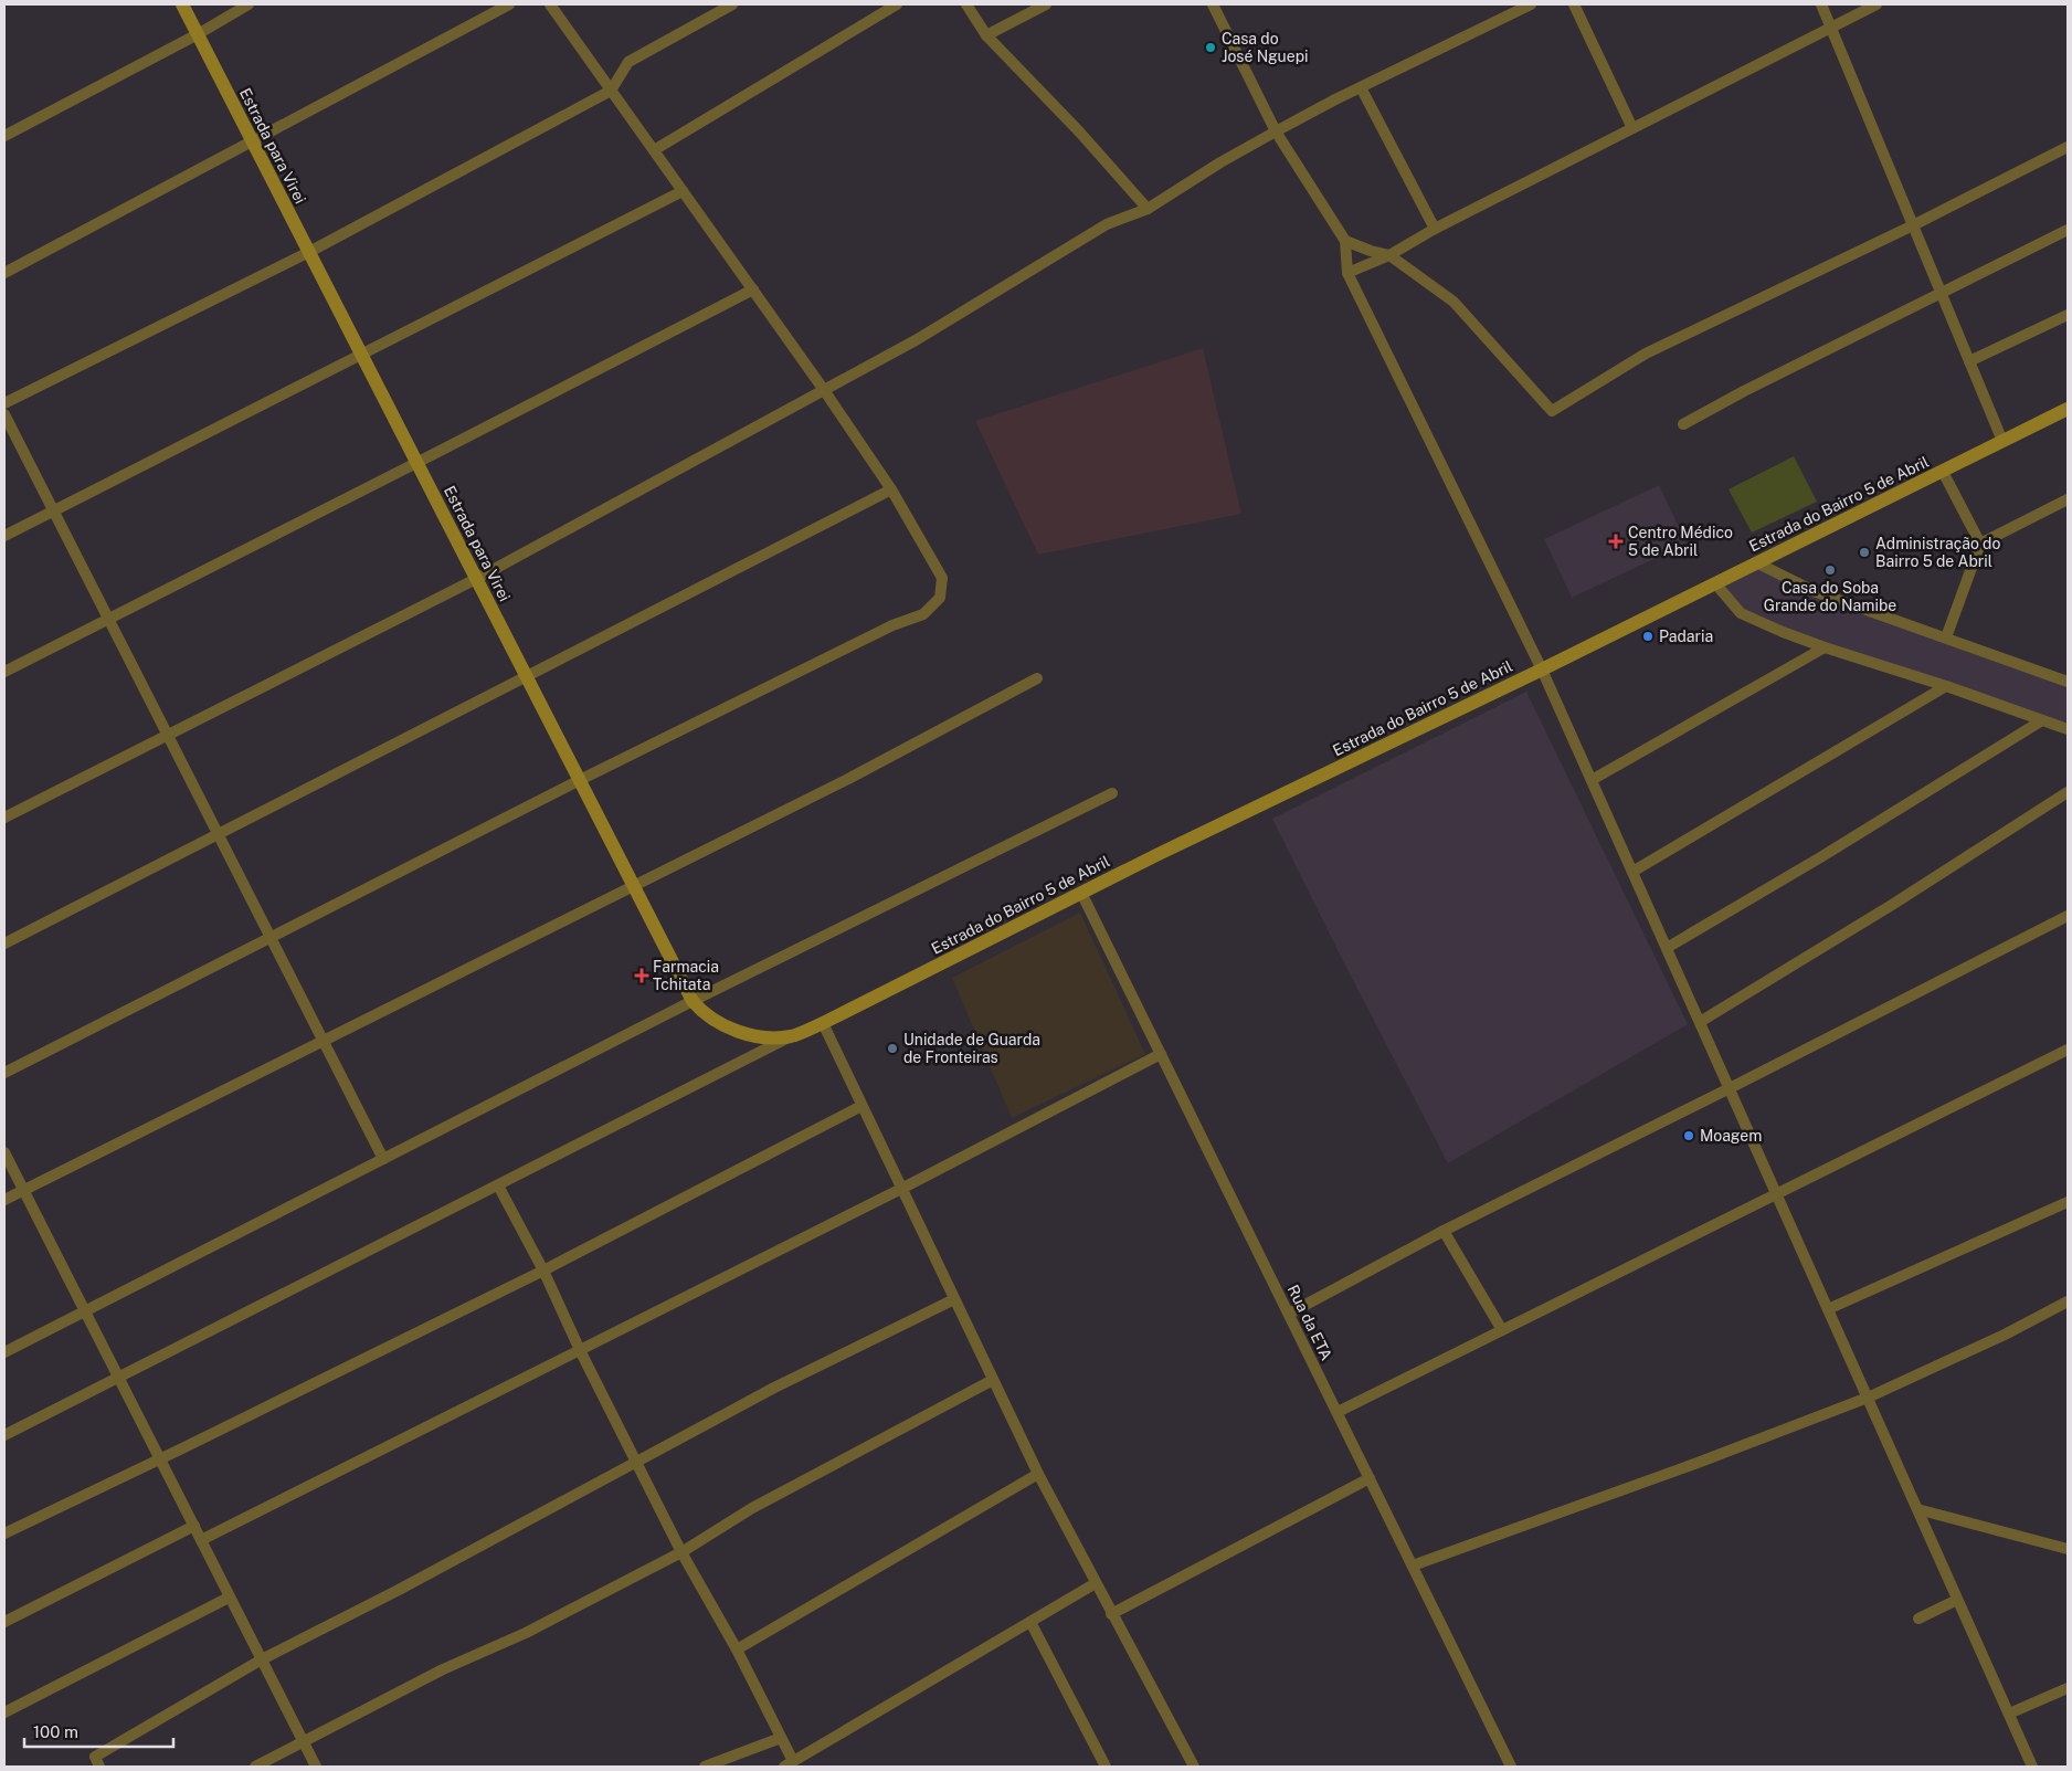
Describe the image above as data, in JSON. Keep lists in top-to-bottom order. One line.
{"streets":{"street":["Estrada para Virei","Estrada do Bairro 5 de Abril","Rua da ETA"]},"crossings":[["Estrada para Virei","Estrada do Bairro 5 de Abril"],["Estrada do Bairro 5 de Abril","Rua da ETA"]],"places":{"other":["Casa do José Nguepi","Administração do Bairro 5 de Abril","Casa do Soba Grande do Namibe","Padaria","Unidade de Guarda de Fronteiras","Moagem"],"health":["Centro Médico 5 de Abril","Farmacia Tchitata"]},"scale_bar":"100 m"}
